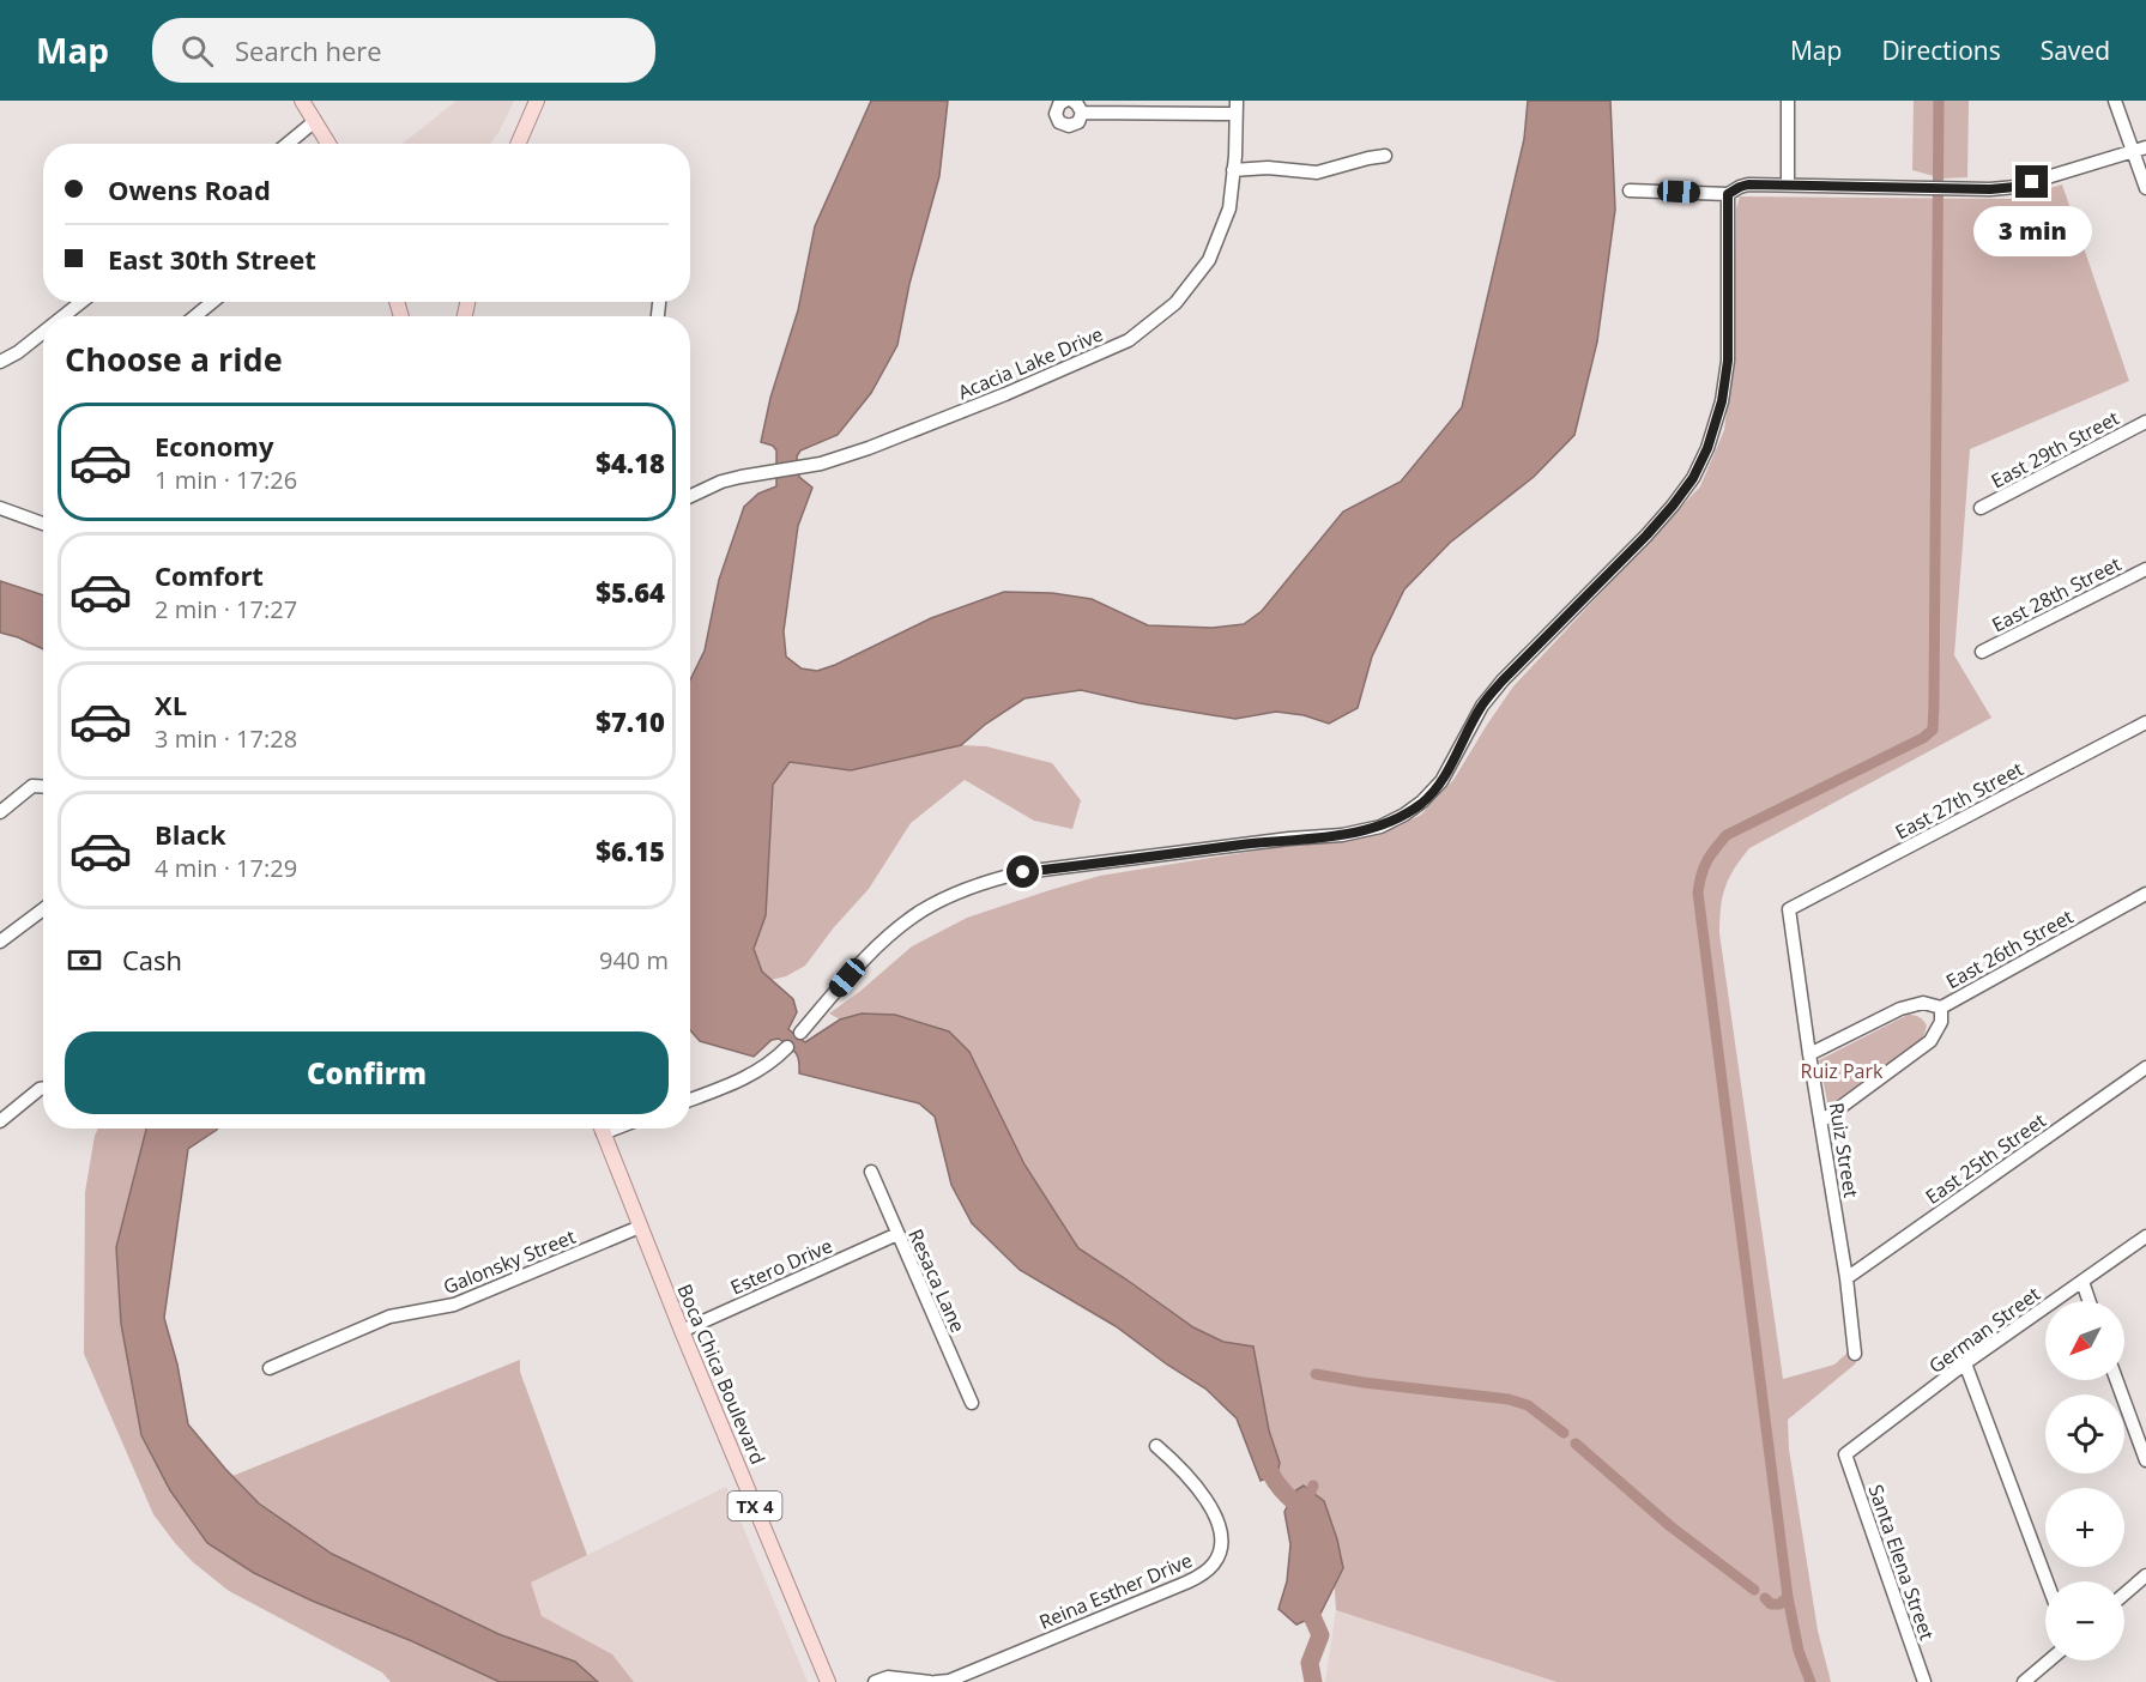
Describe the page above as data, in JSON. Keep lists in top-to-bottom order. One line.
{"streets":{"main road":["Boca Chica Boulevard","TX 4"],"street":["Acacia Lake Drive","East 29th Street","East 28th Street","East 27th Street","East 26th Street","Ruiz Street","East 25th Street","Galonsky Street","Estero Drive","Resaca Lane","German Street","Santa Elena Street","Reina Esther Drive"]},"crossings":[["East 27th Street","Ruiz Street"],["East 26th Street","Ruiz Street"],["Ruiz Street","East 25th Street"],["Galonsky Street","Boca Chica Boulevard"],["Estero Drive","Resaca Lane"],["Estero Drive","Boca Chica Boulevard"],["German Street","Santa Elena Street"]],"parks":["Ruiz Park"],"north":"bottom left","page":{"header":"Map","search":"Search here","nav":["Map","Directions","Saved"],"banner":["Owens Road","East 30th Street"],"bubble":"3 min","heading":"Choose a ride","list":[{"name":"Economy","note":"1 min · 17:26","value":"$4.18"},{"name":"Comfort","note":"2 min · 17:27","value":"$5.64"},{"name":"XL","note":"3 min · 17:28","value":"$7.10"},{"name":"Black","note":"4 min · 17:29","value":"$6.15"}],"pay":["Cash","940 m"],"buttons":"Confirm","map_buttons":["+","−"]}}
